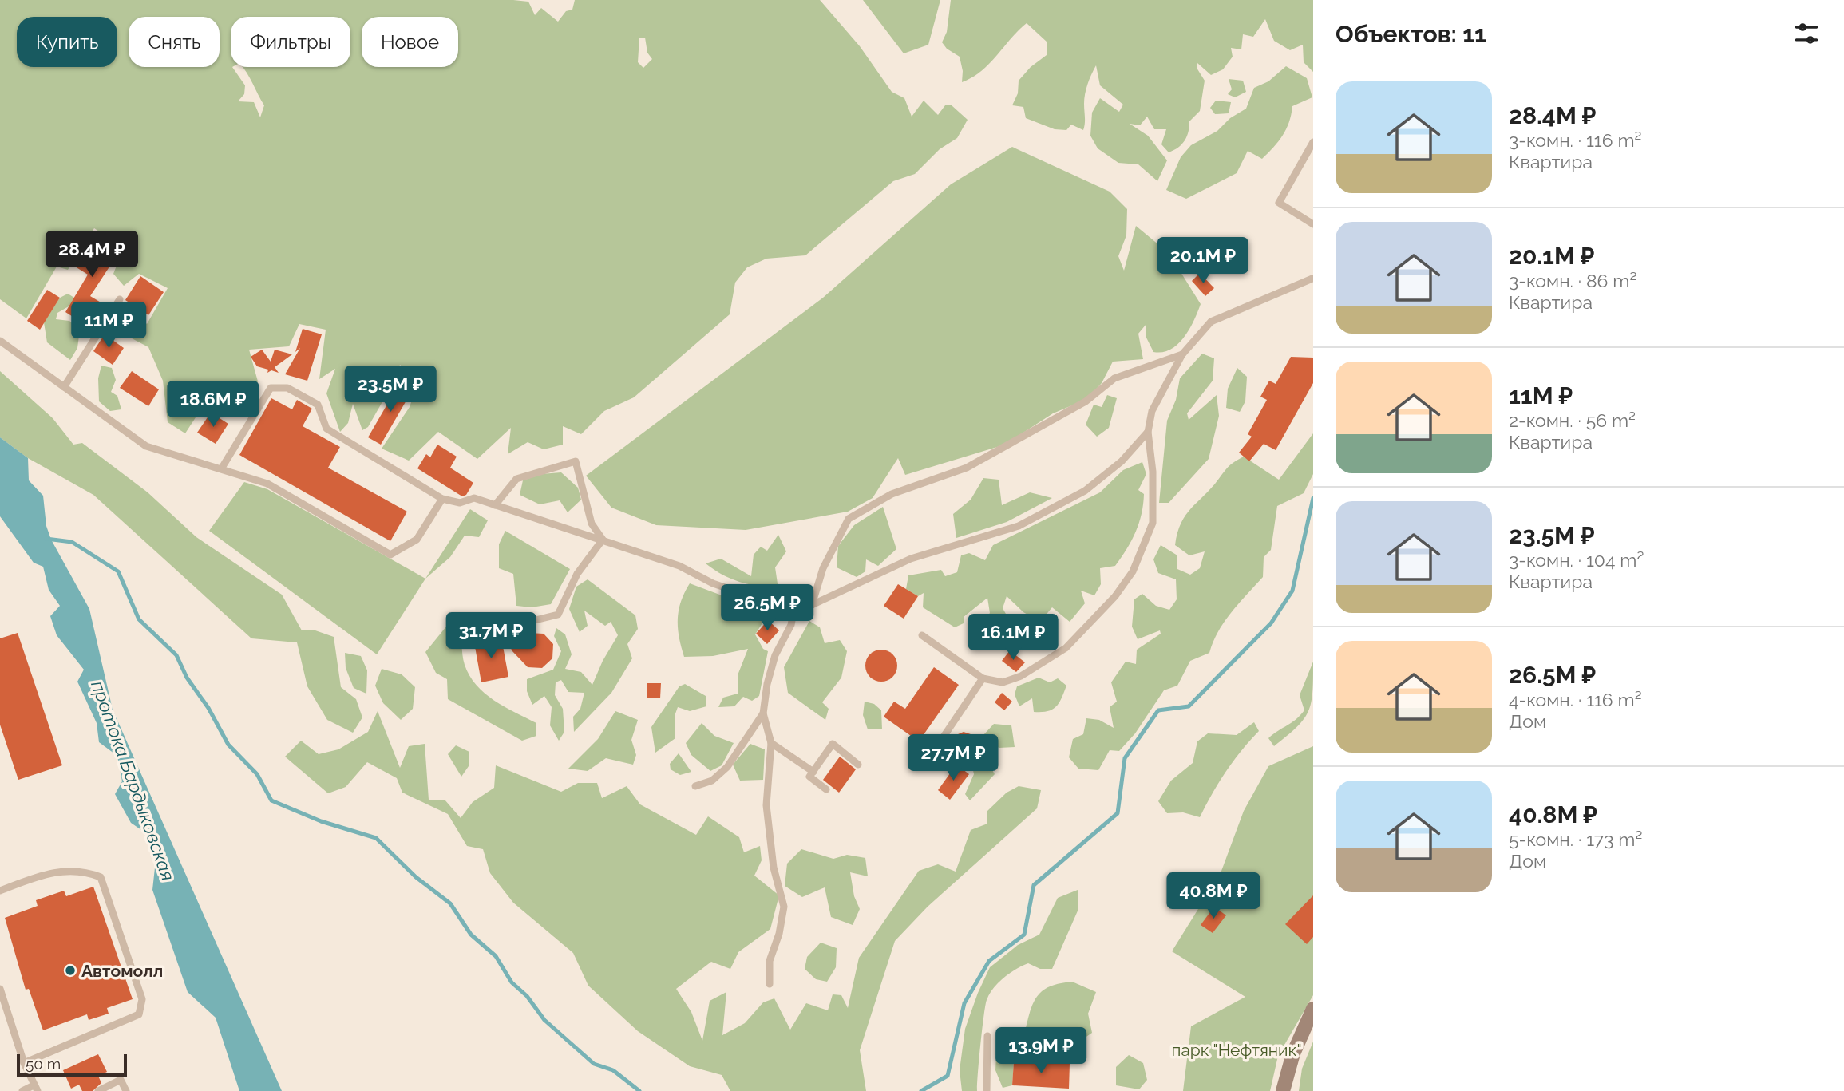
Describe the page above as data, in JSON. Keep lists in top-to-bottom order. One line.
{"water":["протока Бардыковская"],"parks":["парк \"Нефтяник\""],"places":["Автомолл"],"scale_bar":"50 m","page":{"heading":"Объектов: 11","chip":["Купить","Снять","Фильтры","Новое"],"list":[{"name":"28.4M ₽","note":"3-комн. · 116 m² · Квартира"},{"name":"20.1M ₽","note":"3-комн. · 86 m² · Квартира"},{"name":"11M ₽","note":"2-комн. · 56 m² · Квартира"},{"name":"23.5M ₽","note":"3-комн. · 104 m² · Квартира"},{"name":"26.5M ₽","note":"4-комн. · 116 m² · Дом"},{"name":"40.8M ₽","note":"5-комн. · 173 m² · Дом"}],"price":["28.4M ₽","20.1M ₽","11M ₽","23.5M ₽","18.6M ₽","26.5M ₽","31.7M ₽","16.1M ₽","27.7M ₽","40.8M ₽","13.9M ₽"],"scale":"50 m"}}
